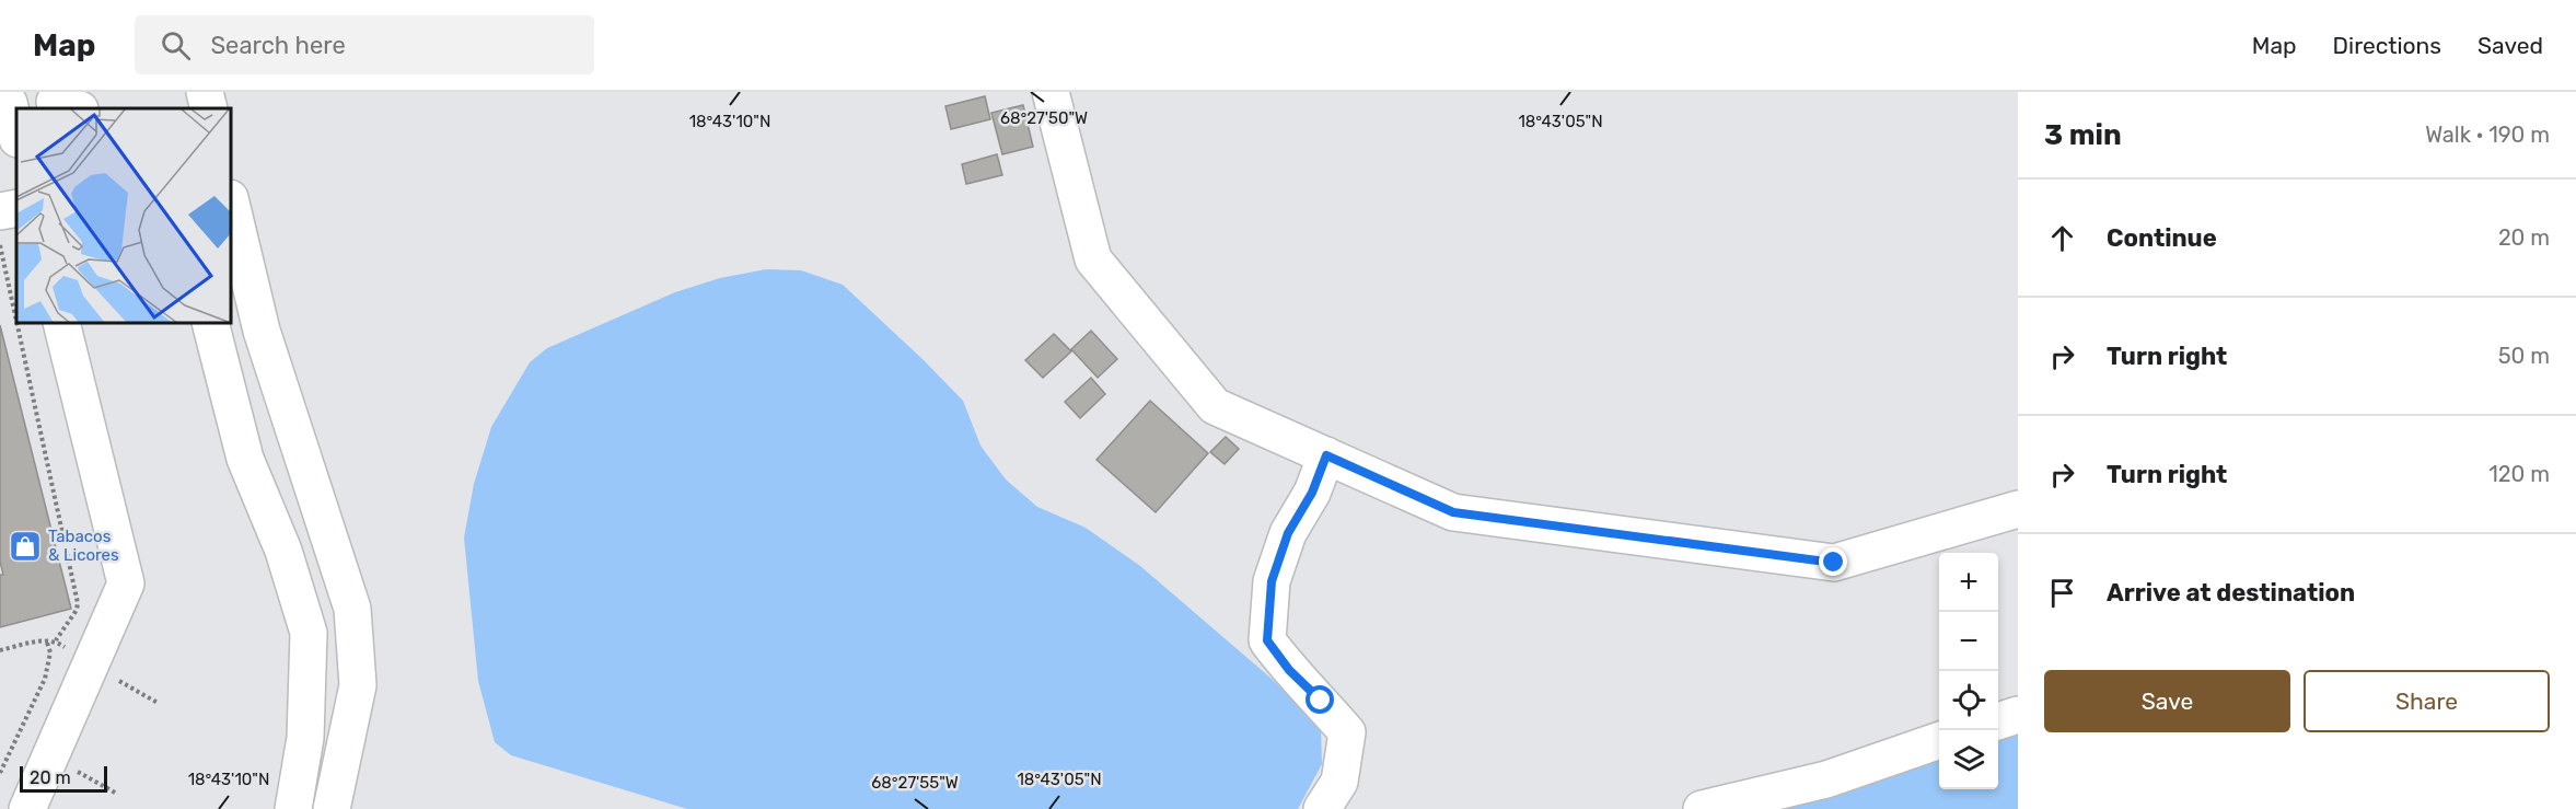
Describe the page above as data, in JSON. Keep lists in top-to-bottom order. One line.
{"places":{"shop":["Tabacos & Licores"]},"scale_bar":"20 m","page":{"header":"Map","search":"Search here","nav":["Map","Directions","Saved"],"heading":["3 min","Walk · 190 m"],"list":[["Continue","20 m"],["Turn right","50 m"],["Turn right","120 m"],"Arrive at destination"],"map_buttons":["+","−"],"buttons":["Save","Share"],"scale":"20 m"},"coordinates":["68°27'50\"W","18°43'10\"N","18°43'05\"N","68°27'55\"W"]}
